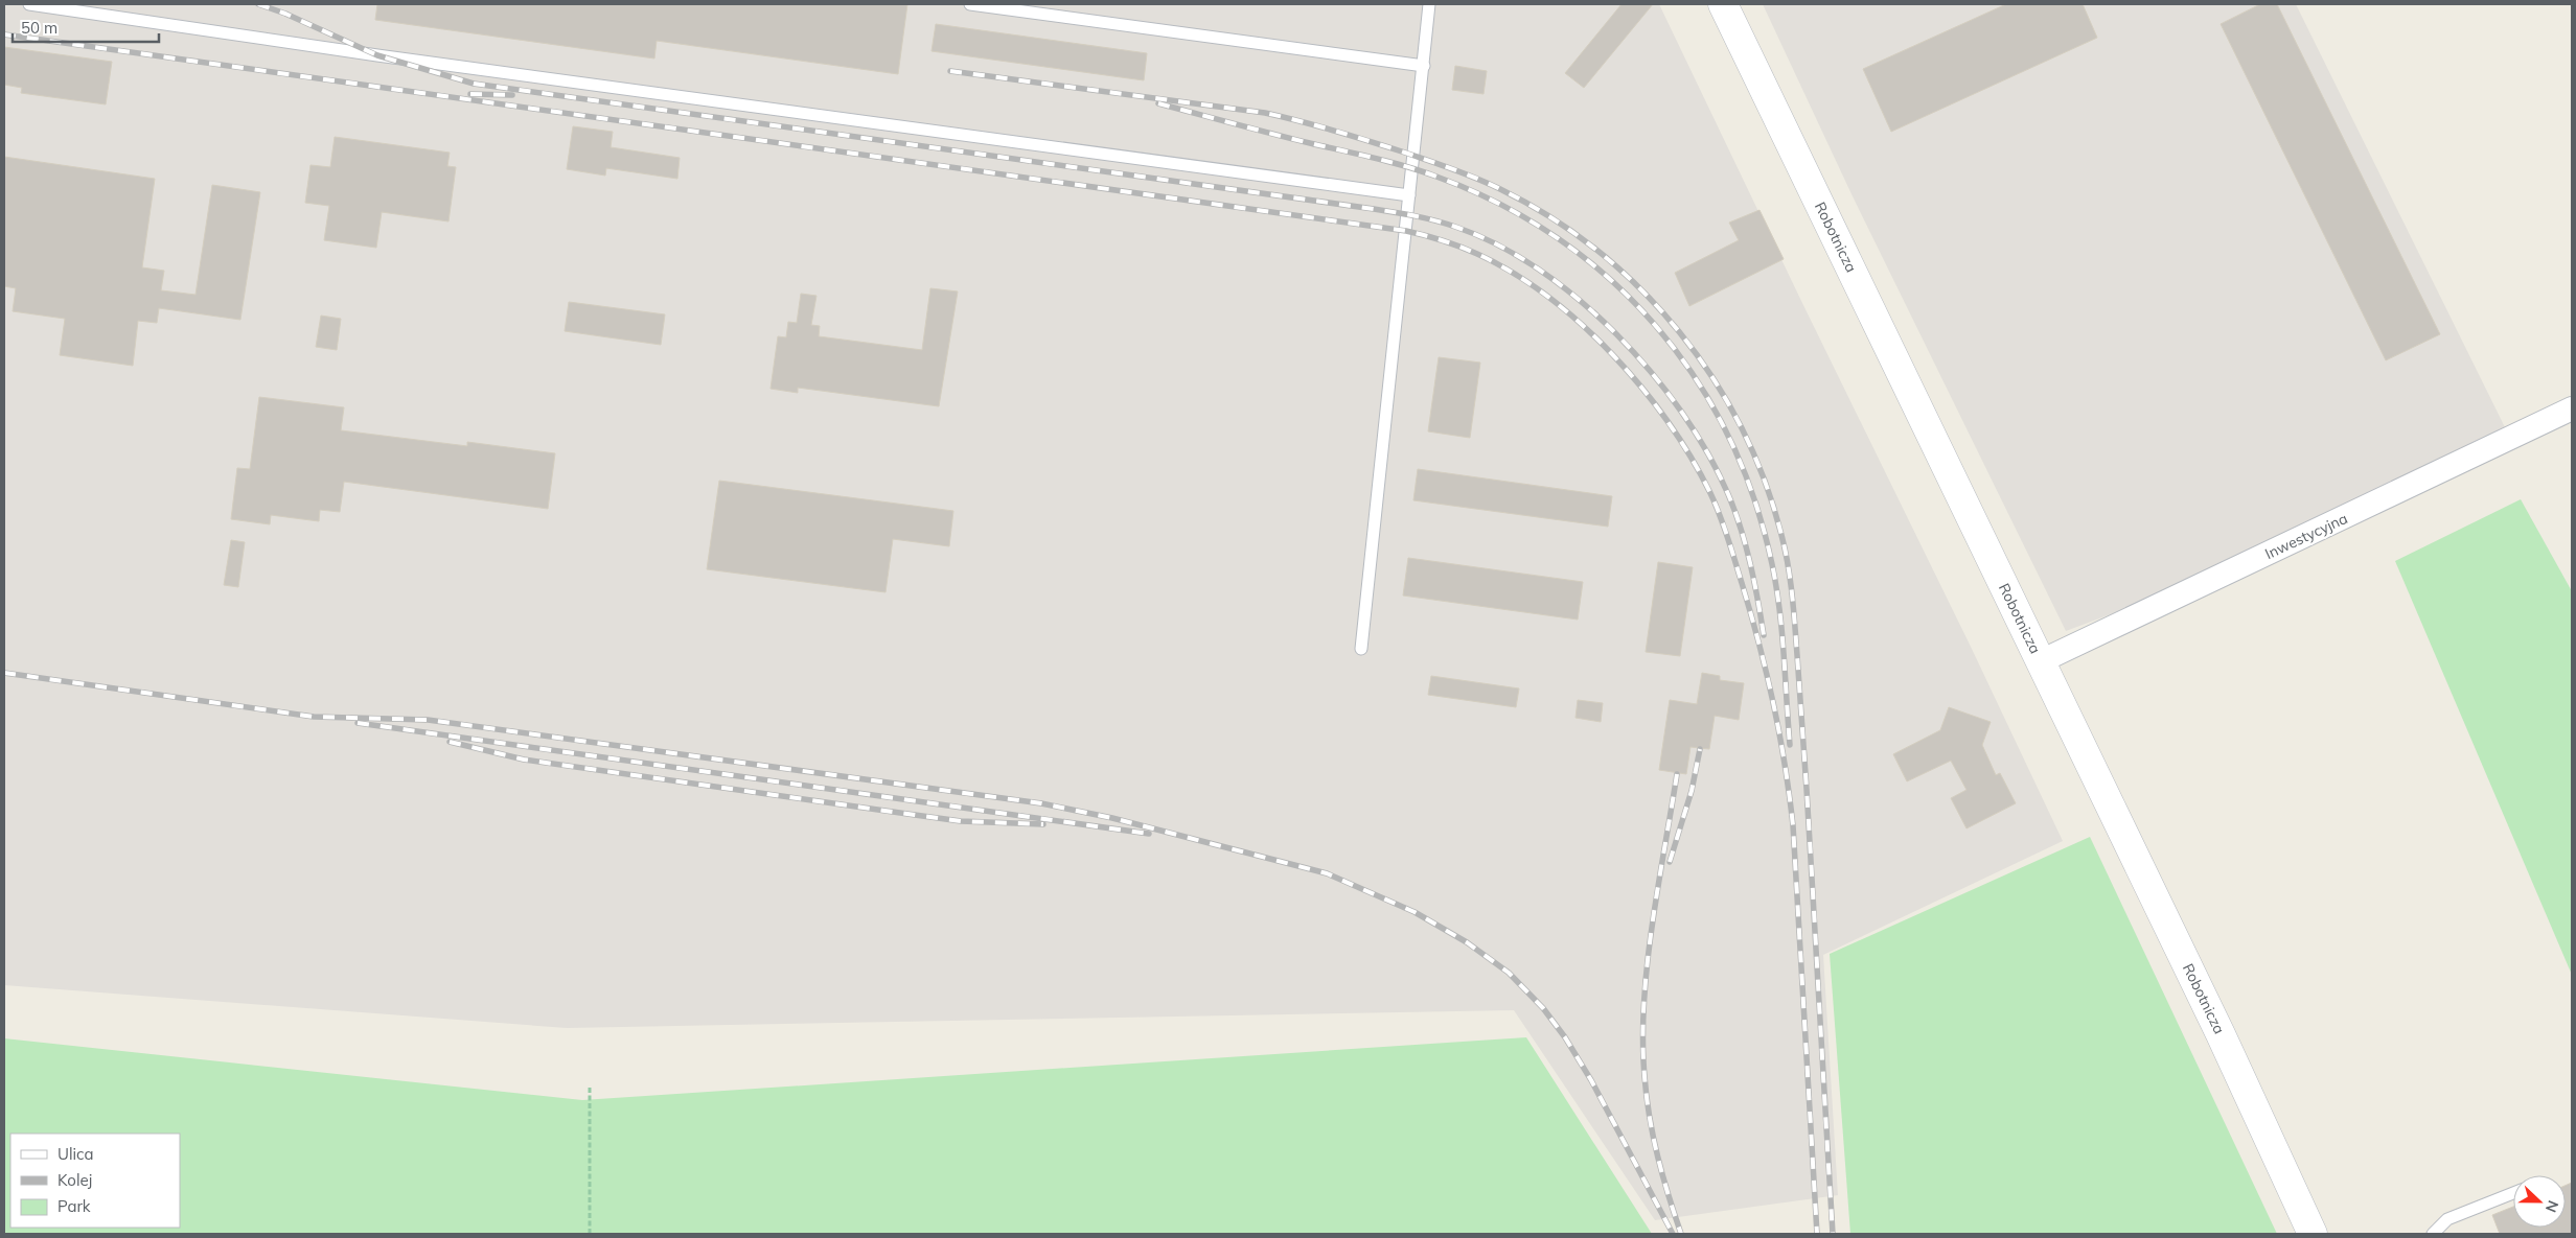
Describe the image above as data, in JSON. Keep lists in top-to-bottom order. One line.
{"streets":{"street":["Robotnicza","Inwestycyjna"]},"crossings":[["Robotnicza","Inwestycyjna"]],"legend":["Ulica","Kolej","Park"],"scale_bar":"50 m","north":"right"}
